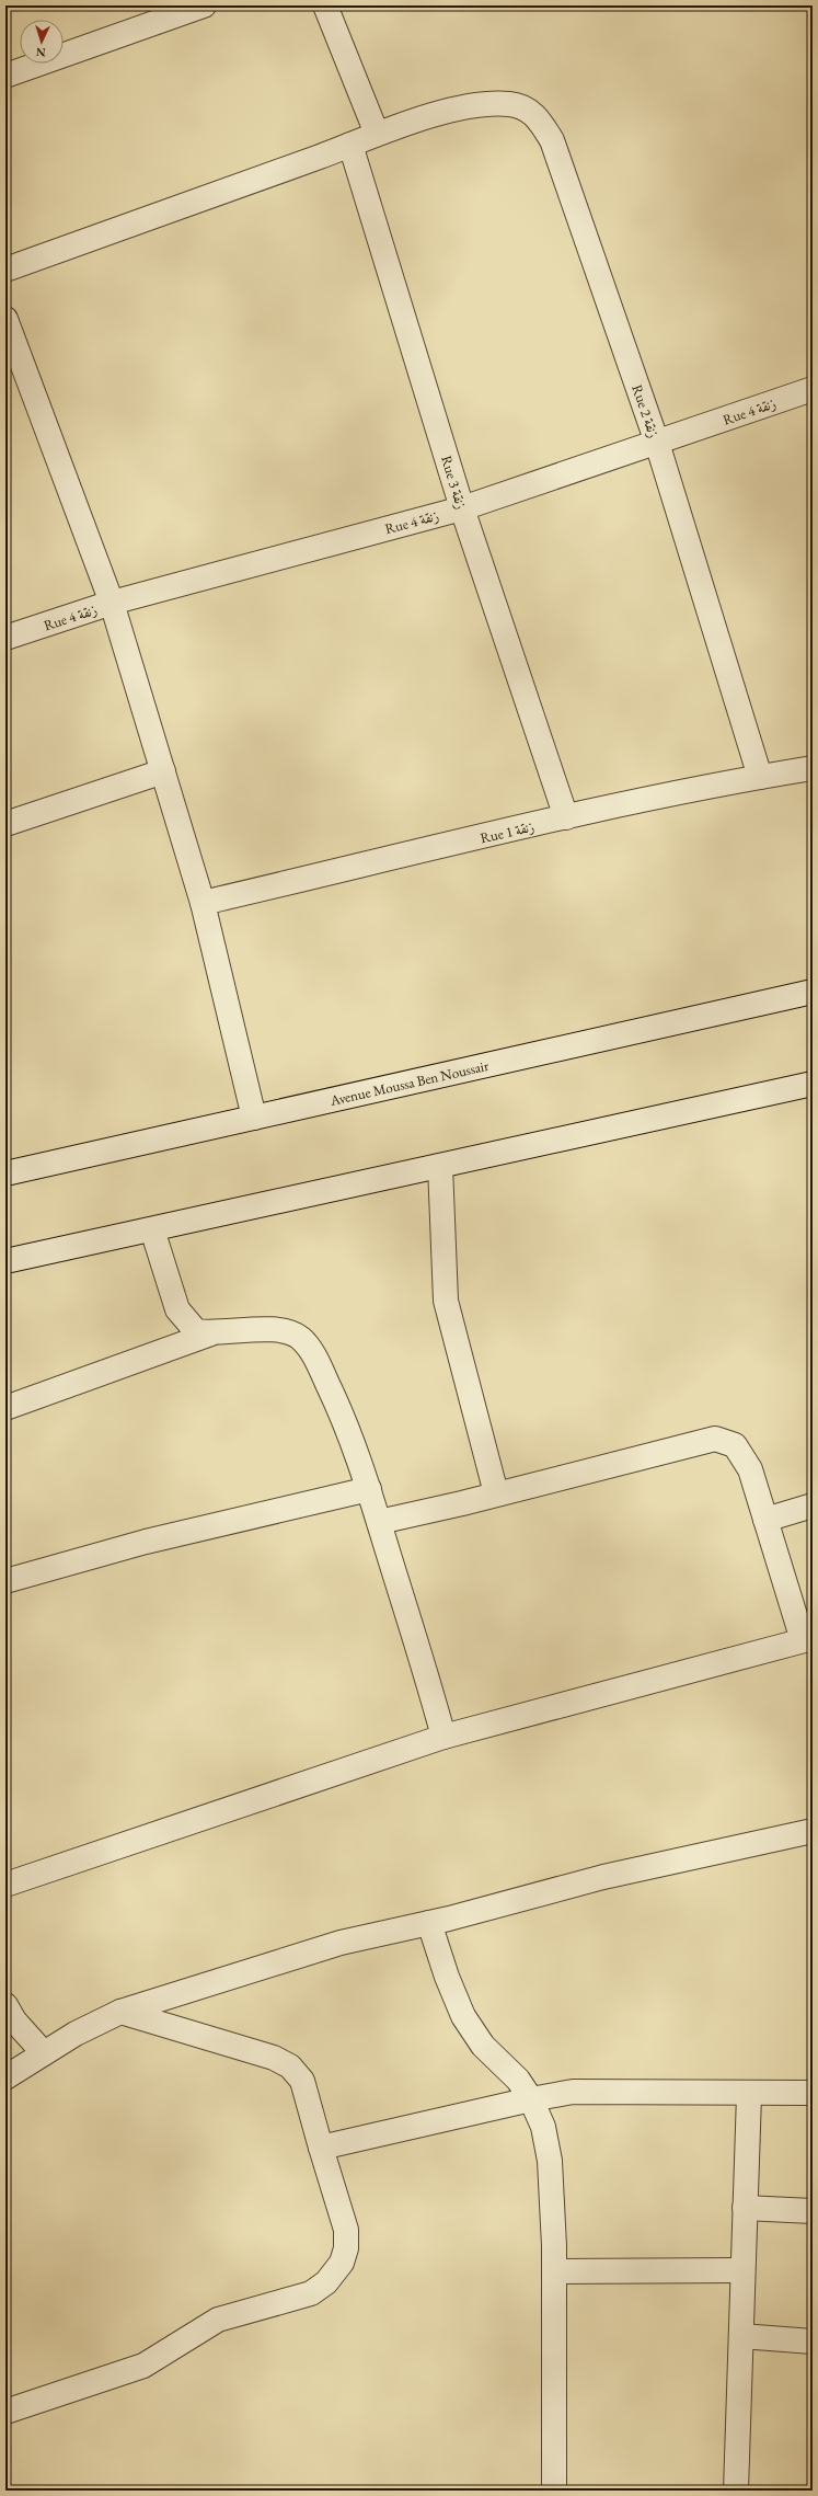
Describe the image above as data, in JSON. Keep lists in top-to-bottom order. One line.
{"streets":{"street":["Rue 2 زنقة","Rue 4 زنقة","Rue 3 زنقة","Rue 1 زنقة","Avenue Moussa Ben Noussair"]},"crossings":[["Rue 2 زنقة","Rue 4 زنقة"],["Rue 2 زنقة","Rue 1 زنقة"],["Rue 4 زنقة","Rue 3 زنقة"],["Rue 3 زنقة","Rue 1 زنقة"]],"north":"bottom"}
